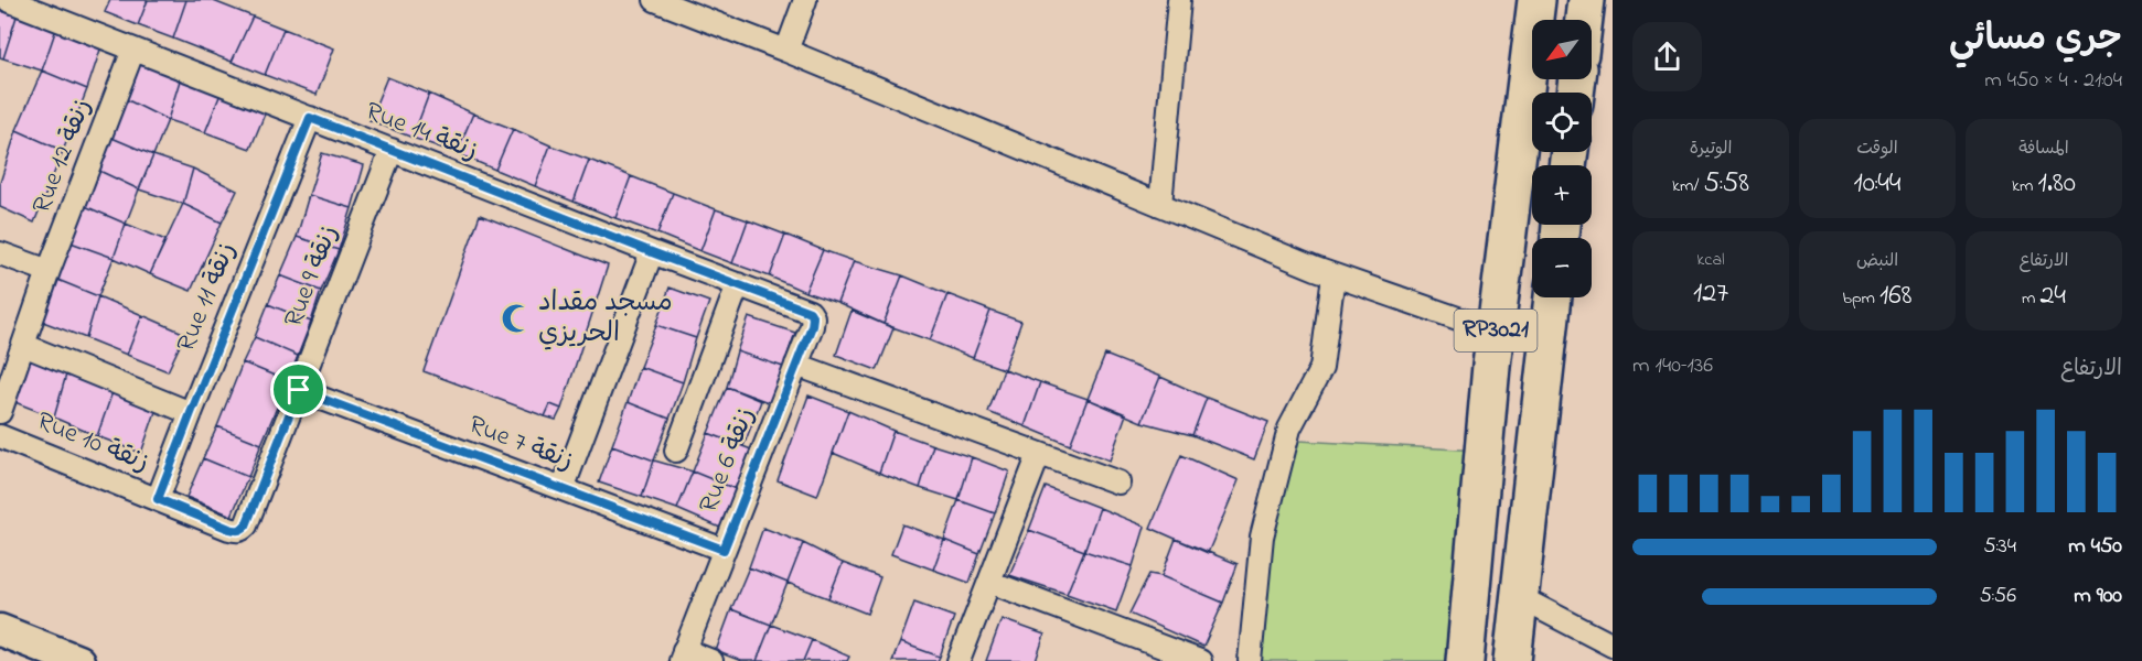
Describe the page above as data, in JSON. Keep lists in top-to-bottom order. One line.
{"streets":{"highway":["RP3021"],"street":["Rue 14 زنقة","Rue 12 زنقة","Rue 9 زنقة","Rue 11 زنقة","Rue 10 زنقة","Rue 7 زنقة","Rue 6 زنقة"]},"crossings":[["Rue 14 زنقة","Rue 12 زنقة"],["Rue 14 زنقة","Rue 9 زنقة"],["Rue 14 زنقة","Rue 11 زنقة"],["Rue 14 زنقة","Rue 6 زنقة"],["Rue 9 زنقة","Rue 10 زنقة"],["Rue 9 زنقة","Rue 7 زنقة"],["Rue 11 زنقة","Rue 10 زنقة"],["Rue 7 زنقة","Rue 6 زنقة"]],"places":{"mosque":["مسجد مقداد الحريزي"]},"north":"bottom left","page":{"heading":["جري مسائي","21:04 · 4 × 450 m"],"map_buttons":["+","−"],"stats":[["المسافة","1.80 km"],["الوقت","10:44"],["الوتيرة","5:58 /km"],["الارتفاع","24 m"],["النبض","168 bpm"],["kcal","127"]],"chart":["الارتفاع","136–140 m"],"list":[{"name":"450 m","note":"5:34"},{"name":"900 m","note":"5:56"}]}}
